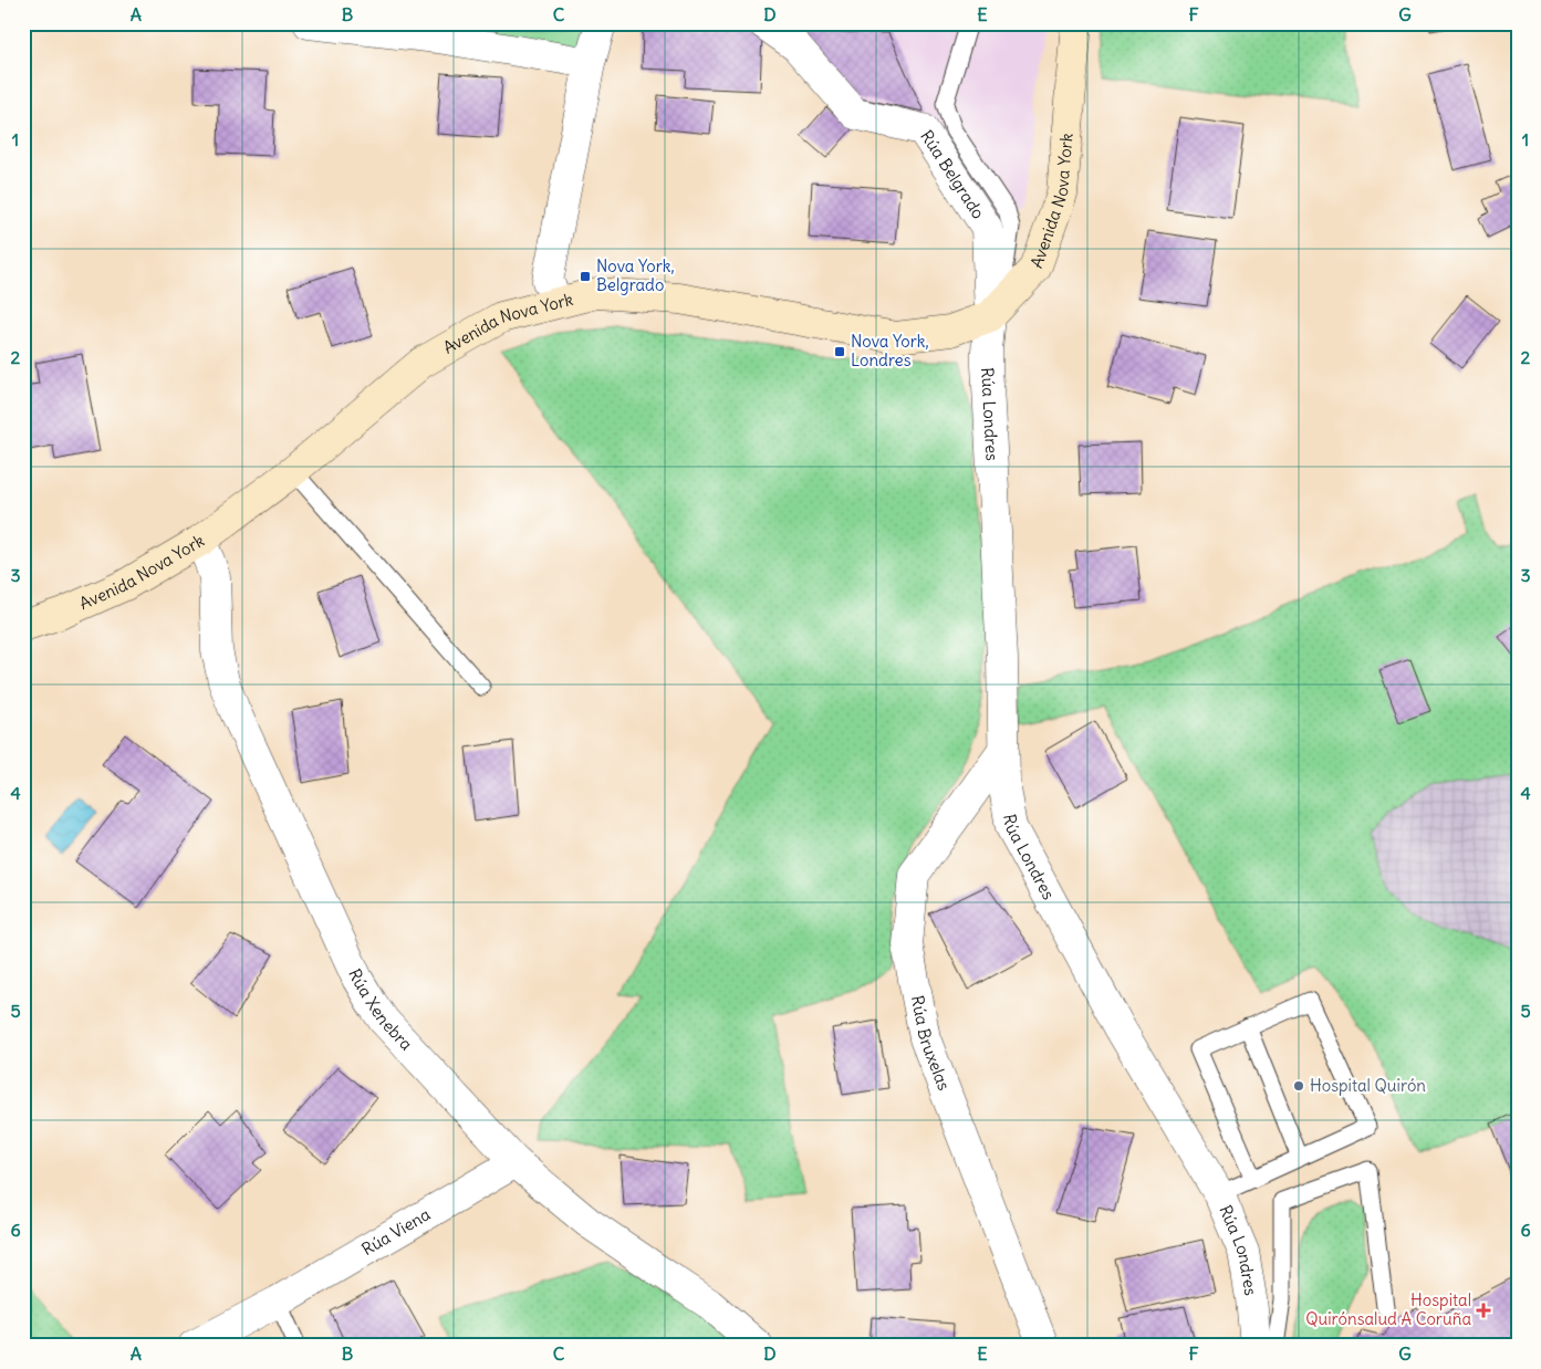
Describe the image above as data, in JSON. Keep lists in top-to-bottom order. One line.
{"streets":{"main road":["Avenida Nova York"],"street":["Rúa Belgrado","Rúa Londres","Rúa Xenebra","Rúa Bruxelas","Rúa Viena"]},"crossings":[["Rúa Belgrado","Avenida Nova York"],["Rúa Belgrado","Rúa Londres"],["Avenida Nova York","Rúa Londres"],["Avenida Nova York","Rúa Xenebra"],["Rúa Londres","Rúa Bruxelas"],["Rúa Xenebra","Rúa Viena"]],"places":{"transit":["Nova York, Belgrado","Nova York, Londres"],"other":["Hospital Quirón"],"health":["Hospital Quirónsalud A Coruña"]},"grid":{"columns":["A","B","C","D","E","F","G"],"rows":["1","2","3","4","5","6"]}}
